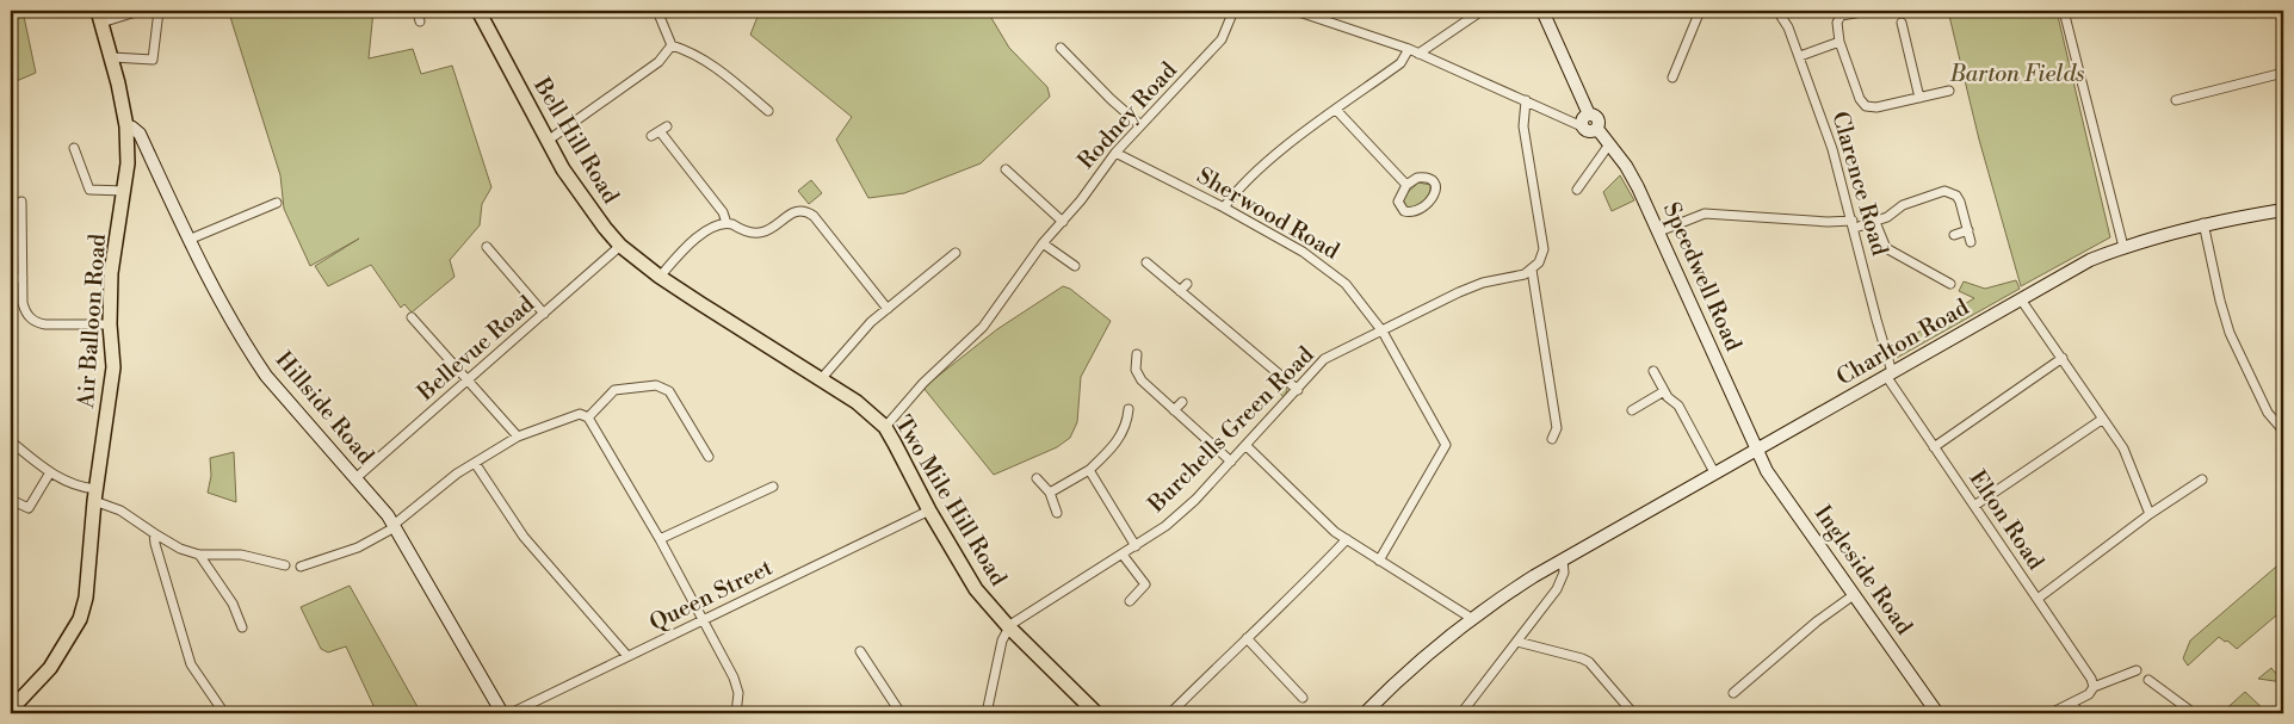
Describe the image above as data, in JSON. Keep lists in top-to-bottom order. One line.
{"streets":{"main road":["Bell Hill Road","Air Balloon Road","Two Mile Hill Road"],"street":["Rodney Road","Clarence Road","Sherwood Road","Speedwell Road","Charlton Road","Bellevue Road","Hillside Road","Burchells Green Road","Elton Road","Ingleside Road","Queen Street"]},"crossings":[["Rodney Road","Sherwood Road"],["Rodney Road","Two Mile Hill Road"],["Bell Hill Road","Bellevue Road"],["Bell Hill Road","Two Mile Hill Road"],["Clarence Road","Charlton Road"],["Clarence Road","Elton Road"],["Sherwood Road","Burchells Green Road"],["Speedwell Road","Charlton Road"],["Speedwell Road","Ingleside Road"],["Air Balloon Road","Hillside Road"],["Charlton Road","Elton Road"],["Charlton Road","Ingleside Road"],["Bellevue Road","Hillside Road"],["Burchells Green Road","Two Mile Hill Road"],["Two Mile Hill Road","Queen Street"]],"parks":["Barton Fields"]}
